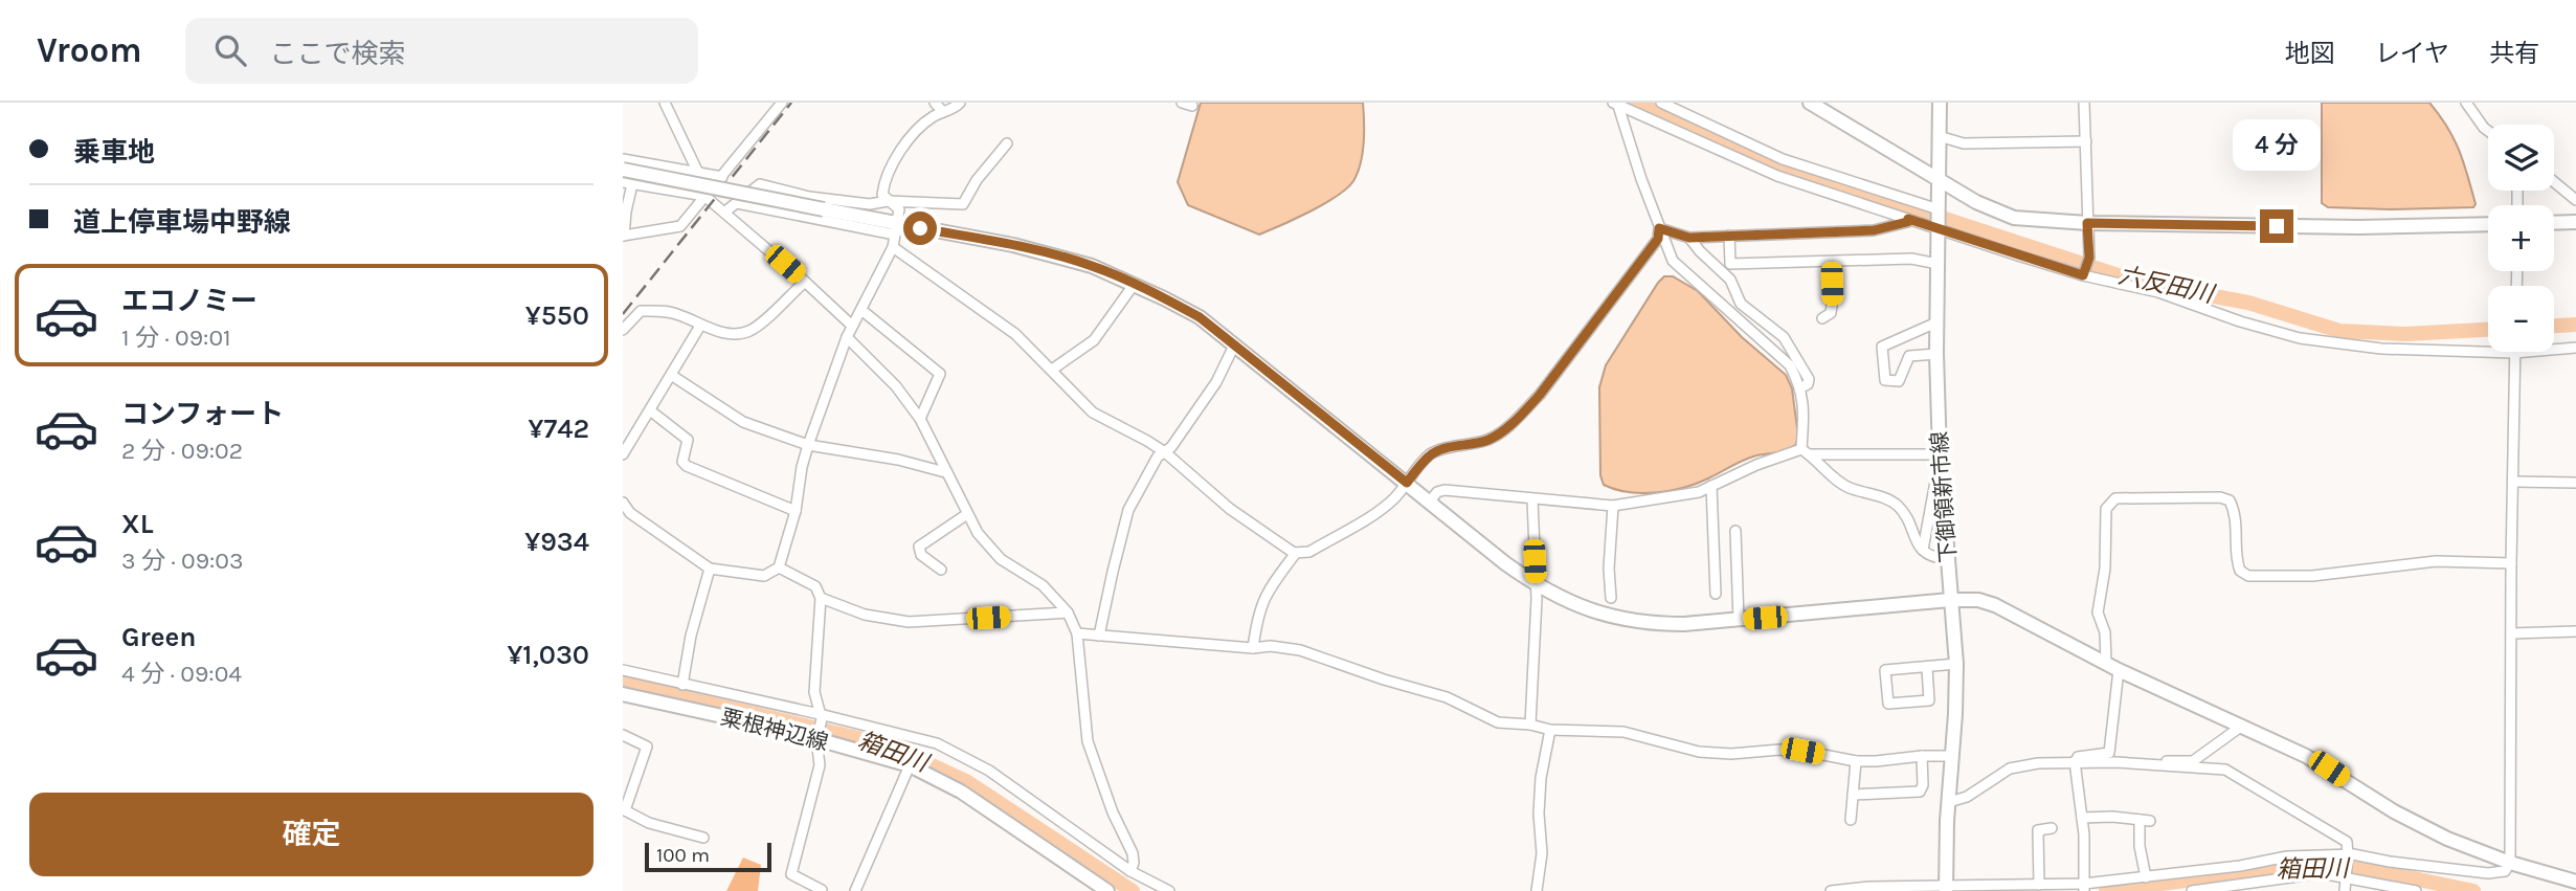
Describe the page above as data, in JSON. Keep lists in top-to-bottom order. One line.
{"streets":{"street":["下御領新市線","粟根神辺線"]},"water":["六反田川","箱田川"],"scale_bar":"100 m","page":{"header":"Vroom","search":"ここで検索","nav":["地図","レイヤ","共有"],"banner":["乗車地","道上停車場中野線"],"bubble":"4 分","map_buttons":["+","−"],"list":[{"name":"エコノミー","note":"1 分 · 09:01","value":"¥550"},{"name":"コンフォート","note":"2 分 · 09:02","value":"¥742"},{"name":"XL","note":"3 分 · 09:03","value":"¥934"},{"name":"Green","note":"4 分 · 09:04","value":"¥1,030"}],"buttons":"確定","scale":"100 m"}}
